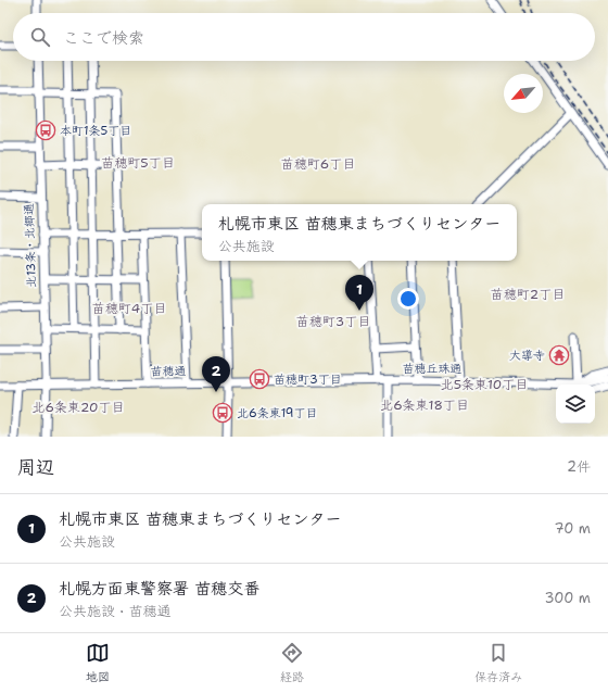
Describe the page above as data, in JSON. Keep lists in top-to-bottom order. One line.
{"streets":{"street":["北13条・北郷通","苗穂丘珠通","苗穂通"]},"crossings":[["北13条・北郷通","苗穂通"],["苗穂丘珠通","苗穂通"]],"districts":["苗穂町5丁目","苗穂町6丁目","苗穂町2丁目","苗穂町4丁目","苗穂町3丁目","北5条東10丁目","北6条東18丁目","北6条東20丁目"],"places":{"bus stop":["本町1条5丁目","苗穂町3丁目","北6条東19丁目"],"temple":["大導寺"]},"north":"bottom left","page":{"search":"ここで検索","popup":["札幌市東区 苗穂東まちづくりセンター","公共施設"],"pins":["1","2"],"heading":["周辺","2件"],"list":[{"mark":"1","name":"札幌市東区 苗穂東まちづくりセンター","note":"公共施設","value":"70 m"},{"mark":"2","name":"札幌方面東警察署 苗穂交番","note":"公共施設 · 苗穂通","value":"300 m"}],"nav":["地図","経路","保存済み"]}}
